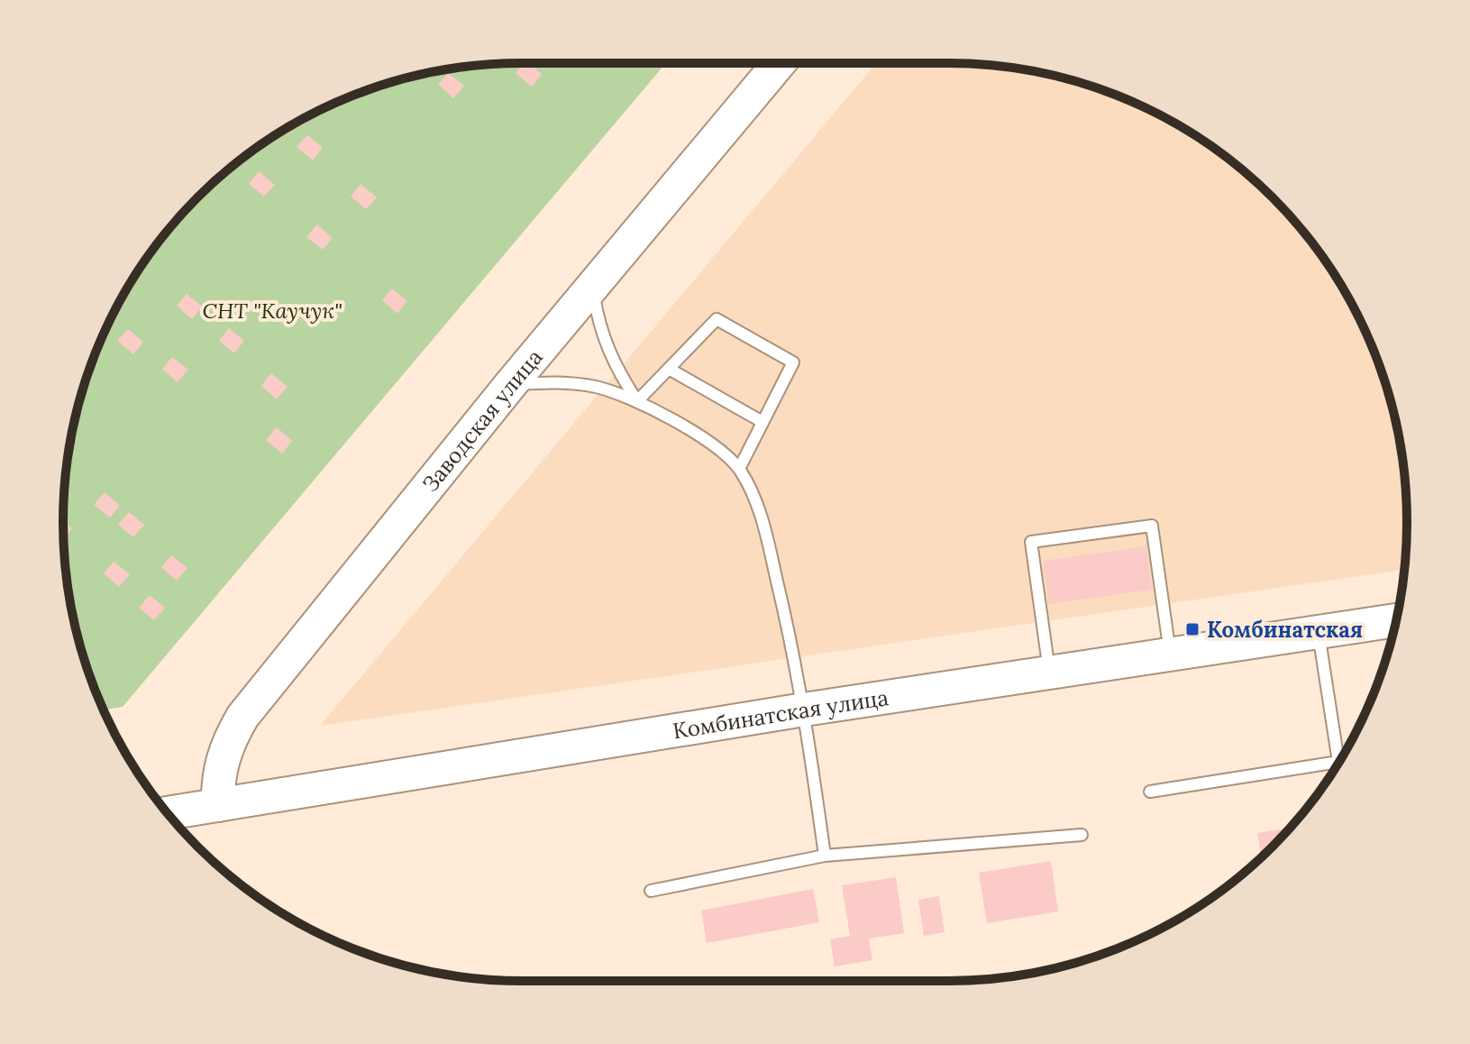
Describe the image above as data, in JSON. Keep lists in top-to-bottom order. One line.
{"streets":{"main road":["Заводская улица","Комбинатская улица"]},"crossings":[["Заводская улица","Комбинатская улица"]],"parks":["СНТ \"Каучук\""],"places":{"transit":["Комбинатская"]}}
